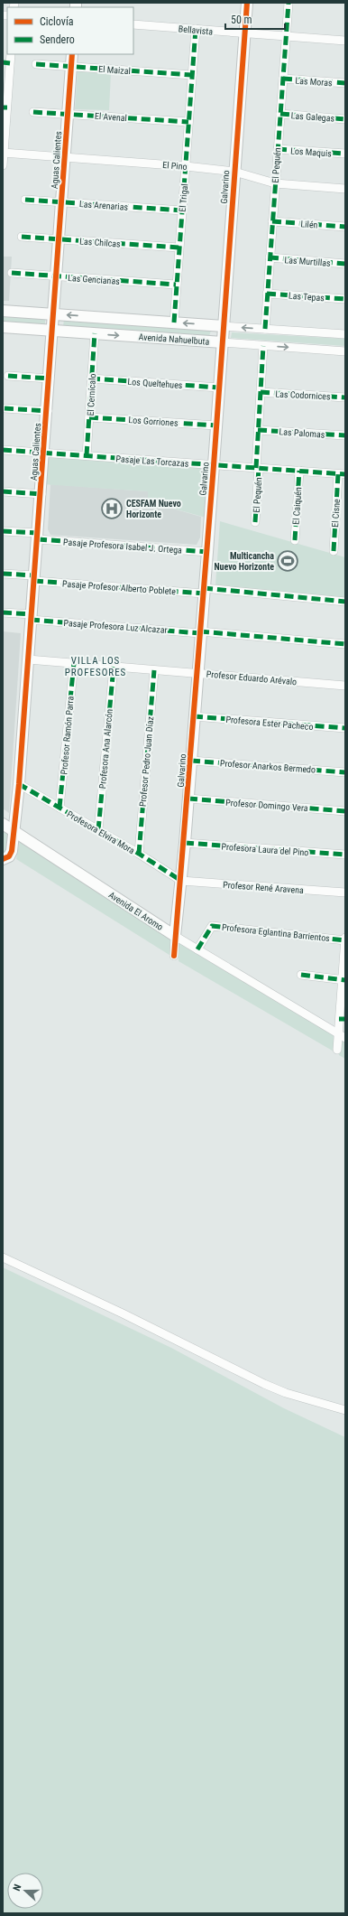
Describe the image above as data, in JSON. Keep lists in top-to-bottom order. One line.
{"streets":{"street":["Bellavista","El Maizal","Las Moras","El Avenal","Las Galegas","Los Maquis","Aguas Calientes","El Pino","El Pequén","Galvarino","El Trigal","Las Arenarias","Lilén","Las Chilcas","Las Murtillas","Las Gencianas","Las Tepas","Avenida Nahuelbuta","Los Queltehues","El Cernícalo","Las Codornices","Los Gorriones","Las Palomas","Pasaje Las Torcazas","El Caiquén","El Cisne","Pasaje Profesora Isabel J. Ortega","Pasaje Profesor Alberto Poblete","Pasaje Profesora Luz Alcazar","Profesor Eduardo Arévalo","Profesora Ester Pacheco","Profesor Ramón Parra","Profesora Ana Alarcón","Profesor Pedro Juan Díaz","Profesor Anarkos Bermedo","Profesor Domingo Vera","Profesora Elvira Mora","Profesora Laura del Pino","Profesor René Aravena","Avenida El Aromo","Profesora Eglantina Barrientos"]},"crossings":[["Bellavista","El Pequén"],["Bellavista","Galvarino"],["Bellavista","El Trigal"],["El Maizal","Aguas Calientes"],["El Maizal","El Trigal"],["Las Moras","El Pequén"],["El Avenal","Aguas Calientes"],["El Avenal","El Trigal"],["Las Galegas","El Pequén"],["Los Maquis","El Pequén"],["Aguas Calientes","El Pino"],["Aguas Calientes","Las Arenarias"],["Aguas Calientes","Las Chilcas"],["Aguas Calientes","Las Gencianas"],["Aguas Calientes","Avenida Nahuelbuta"],["Aguas Calientes","Pasaje Las Torcazas"],["Aguas Calientes","Pasaje Profesora Isabel J. Ortega"],["Aguas Calientes","Pasaje Profesor Alberto Poblete"],["Aguas Calientes","Pasaje Profesora Luz Alcazar"],["Aguas Calientes","Profesor Eduardo Arévalo"],["Aguas Calientes","Profesora Elvira Mora"],["Aguas Calientes","Avenida El Aromo"],["El Pino","El Pequén"],["El Pino","Galvarino"],["El Pino","El Trigal"],["El Pequén","Lilén"],["El Pequén","Las Murtillas"],["El Pequén","Las Tepas"],["El Pequén","Avenida Nahuelbuta"],["El Pequén","Las Codornices"],["El Pequén","Las Palomas"],["El Pequén","Pasaje Las Torcazas"],["Galvarino","Avenida Nahuelbuta"],["Galvarino","Los Queltehues"],["Galvarino","Los Gorriones"],["Galvarino","Pasaje Las Torcazas"],["Galvarino","Pasaje Profesora Isabel J. Ortega"],["Galvarino","Pasaje Profesor Alberto Poblete"],["Galvarino","Pasaje Profesora Luz Alcazar"],["Galvarino","Profesor Eduardo Arévalo"],["Galvarino","Profesora Ester Pacheco"],["Galvarino","Profesor Anarkos Bermedo"],["Galvarino","Profesor Domingo Vera"],["Galvarino","Profesora Elvira Mora"],["Galvarino","Profesora Laura del Pino"],["Galvarino","Profesor René Aravena"],["Galvarino","Avenida El Aromo"],["El Trigal","Las Arenarias"],["El Trigal","Las Chilcas"],["El Trigal","Las Gencianas"],["El Trigal","Avenida Nahuelbuta"],["Avenida Nahuelbuta","El Cernícalo"],["Los Queltehues","El Cernícalo"],["El Cernícalo","Los Gorriones"],["El Cernícalo","Pasaje Las Torcazas"],["Pasaje Las Torcazas","El Caiquén"],["Pasaje Las Torcazas","El Cisne"],["Profesor Eduardo Arévalo","Profesor Ramón Parra"],["Profesor Eduardo Arévalo","Profesora Ana Alarcón"],["Profesor Eduardo Arévalo","Profesor Pedro Juan Díaz"],["Profesor Ramón Parra","Profesora Elvira Mora"],["Profesora Ana Alarcón","Profesora Elvira Mora"],["Profesor Pedro Juan Díaz","Profesora Elvira Mora"],["Profesora Elvira Mora","Profesor René Aravena"],["Avenida El Aromo","Profesora Eglantina Barrientos"]],"districts":["VILLA LOS PROFESORES"],"places":{"hospital":["CESFAM Nuevo Horizonte"],"sports":["Multicancha Nuevo Horizonte"]},"legend":["Ciclovía","Sendero"],"scale_bar":"50 m","north":"left"}
